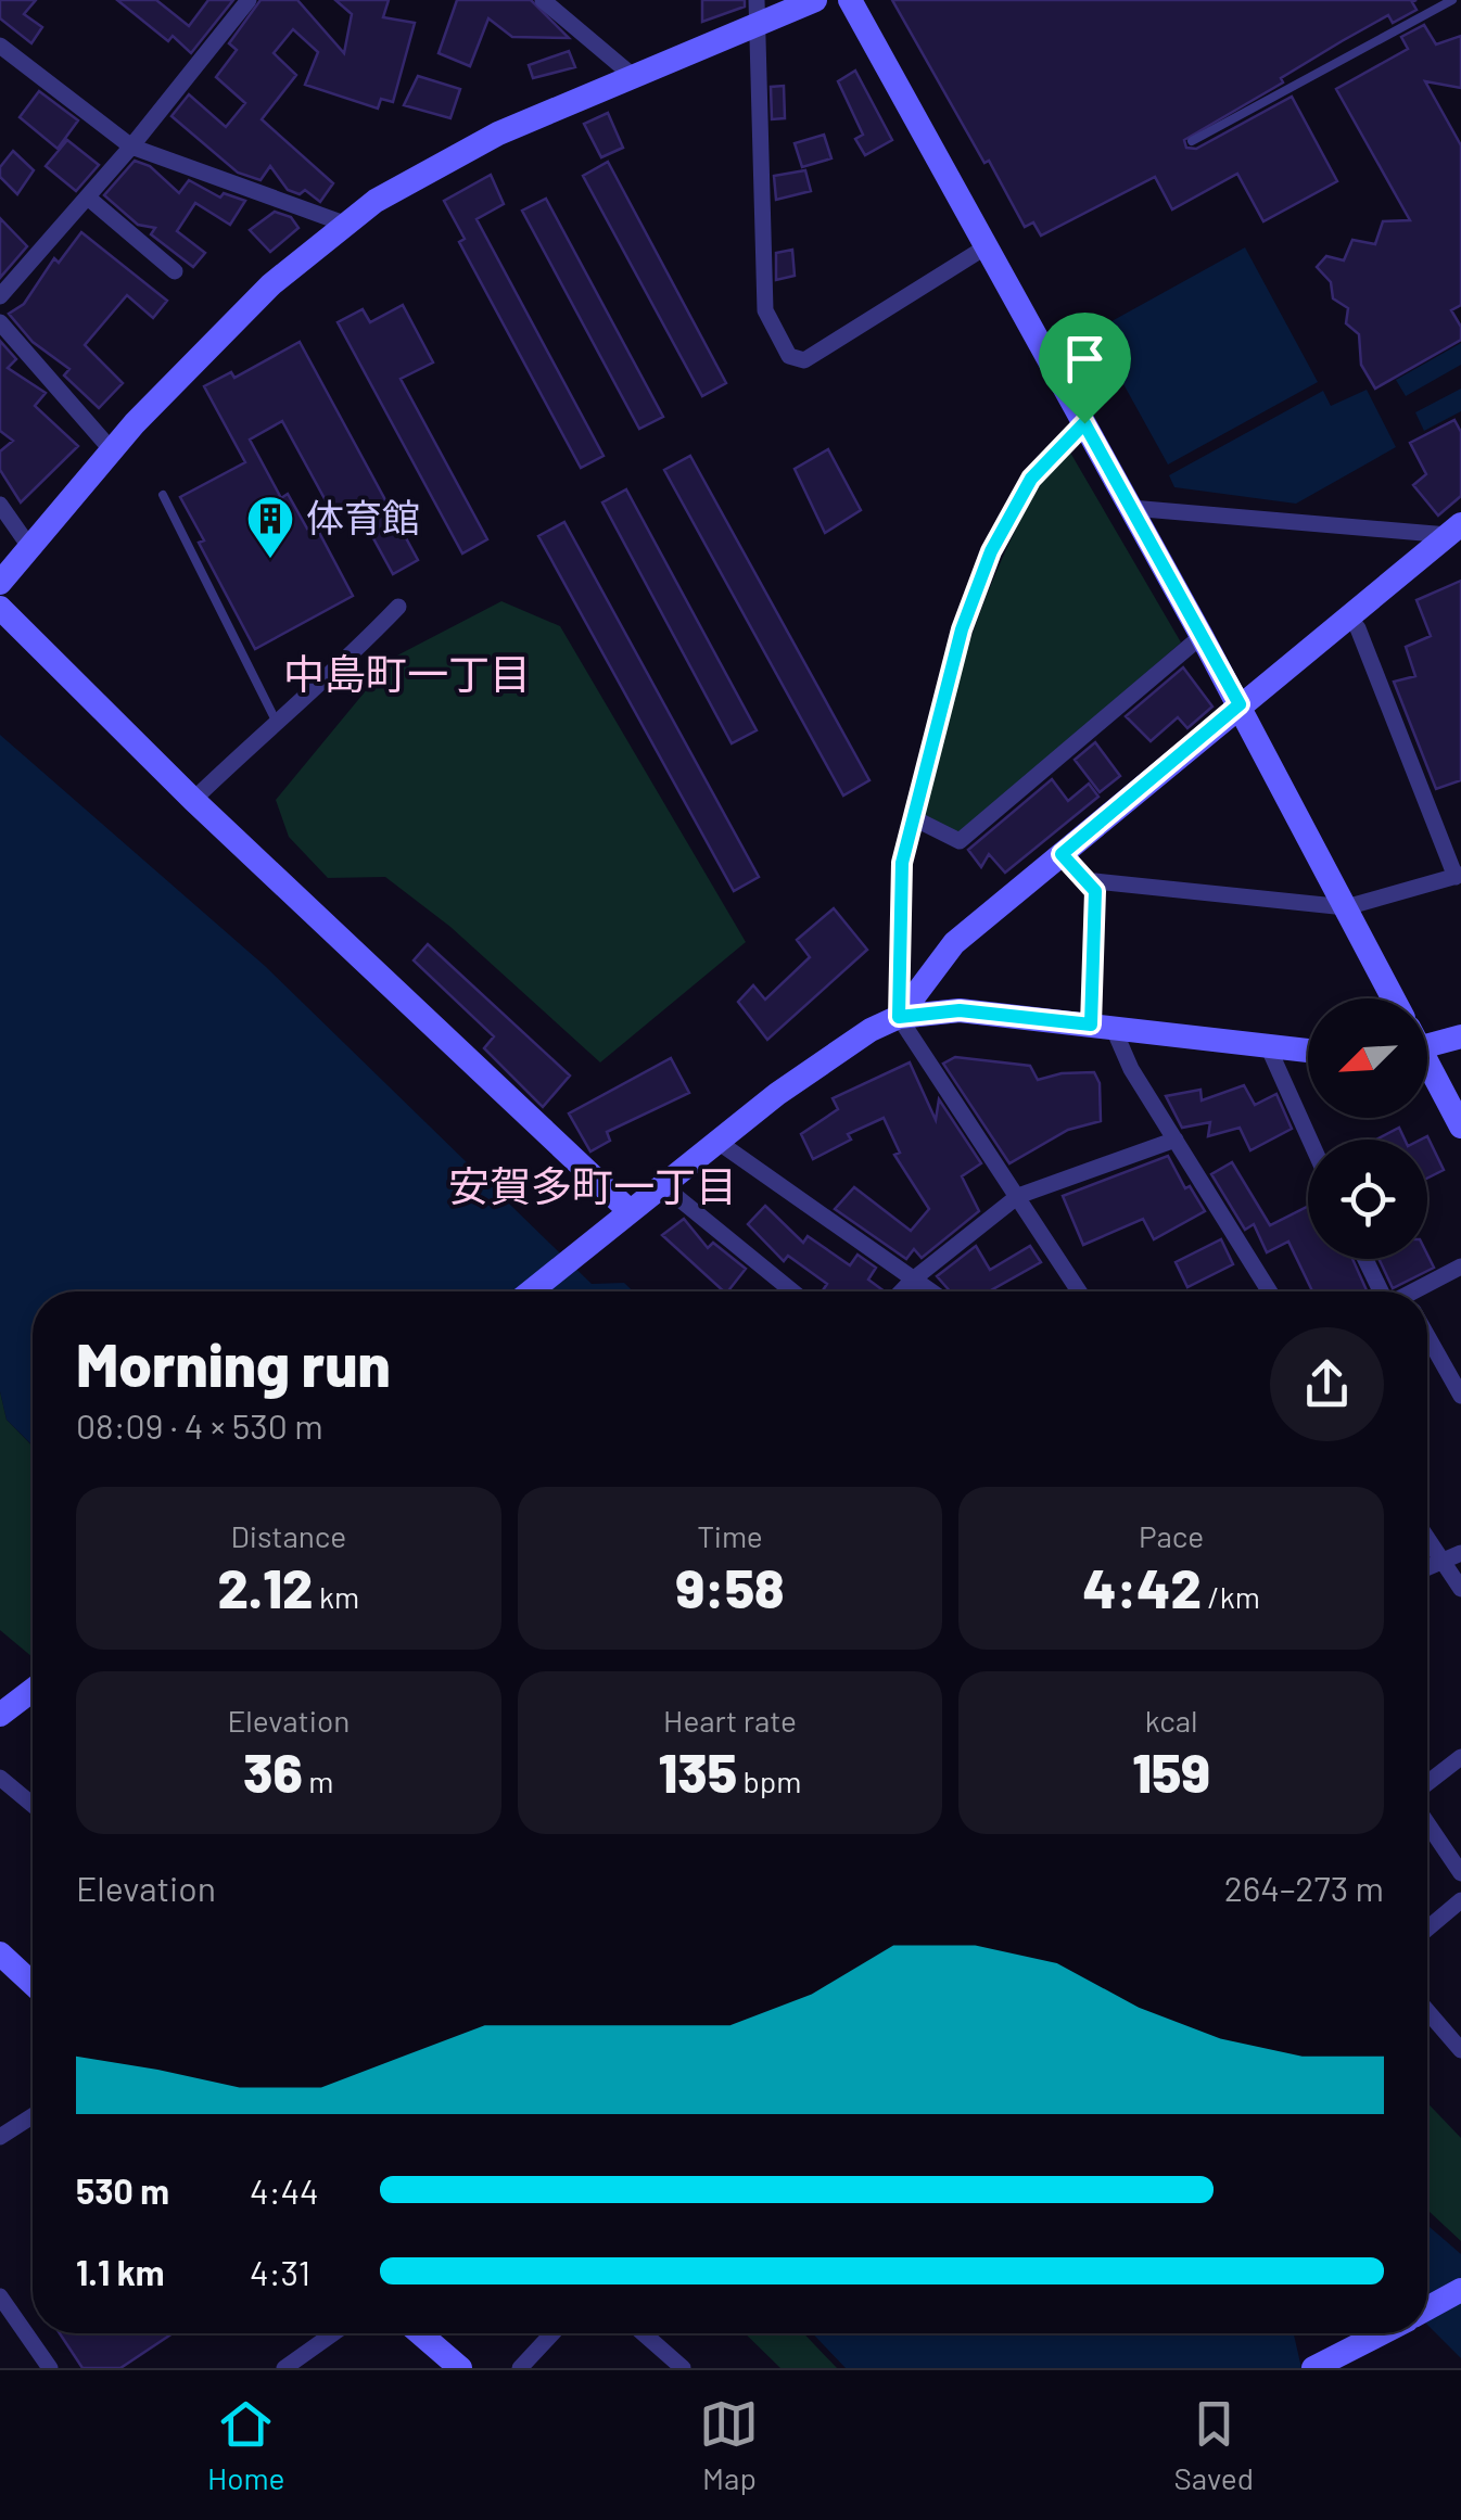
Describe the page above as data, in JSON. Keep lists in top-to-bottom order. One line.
{"districts":["中島町一丁目","安賀多町一丁目"],"places":{"building":["体育館"]},"north":"bottom left","page":{"heading":["Morning run","08:09 · 4 × 530 m"],"stats":[["Distance","2.12 km"],["Time","9:58"],["Pace","4:42 /km"],["Elevation","36 m"],["Heart rate","135 bpm"],["kcal","159"]],"chart":["Elevation","264–273 m"],"list":[{"name":"530 m","note":"4:44"},{"name":"1.1 km","note":"4:31"}],"tabs":["Home","Map","Saved"]}}
